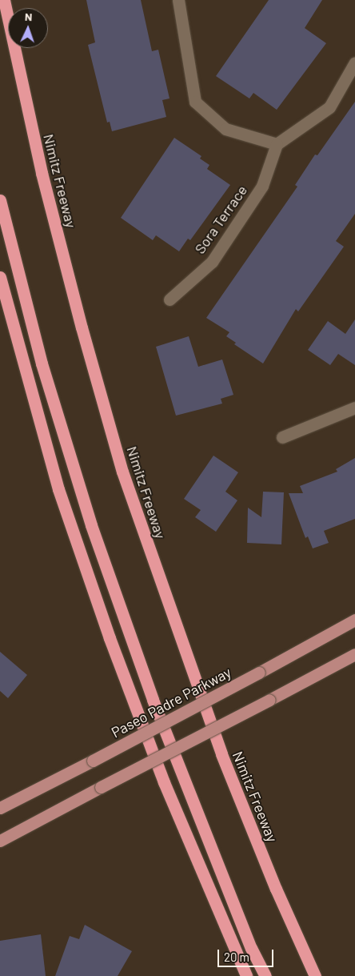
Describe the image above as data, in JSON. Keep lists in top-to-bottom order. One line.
{"streets":{"highway":["Nimitz Freeway"],"main road":["Paseo Padre Parkway"],"street":["Sora Terrace"]},"scale_bar":"20 m","north":"top"}
